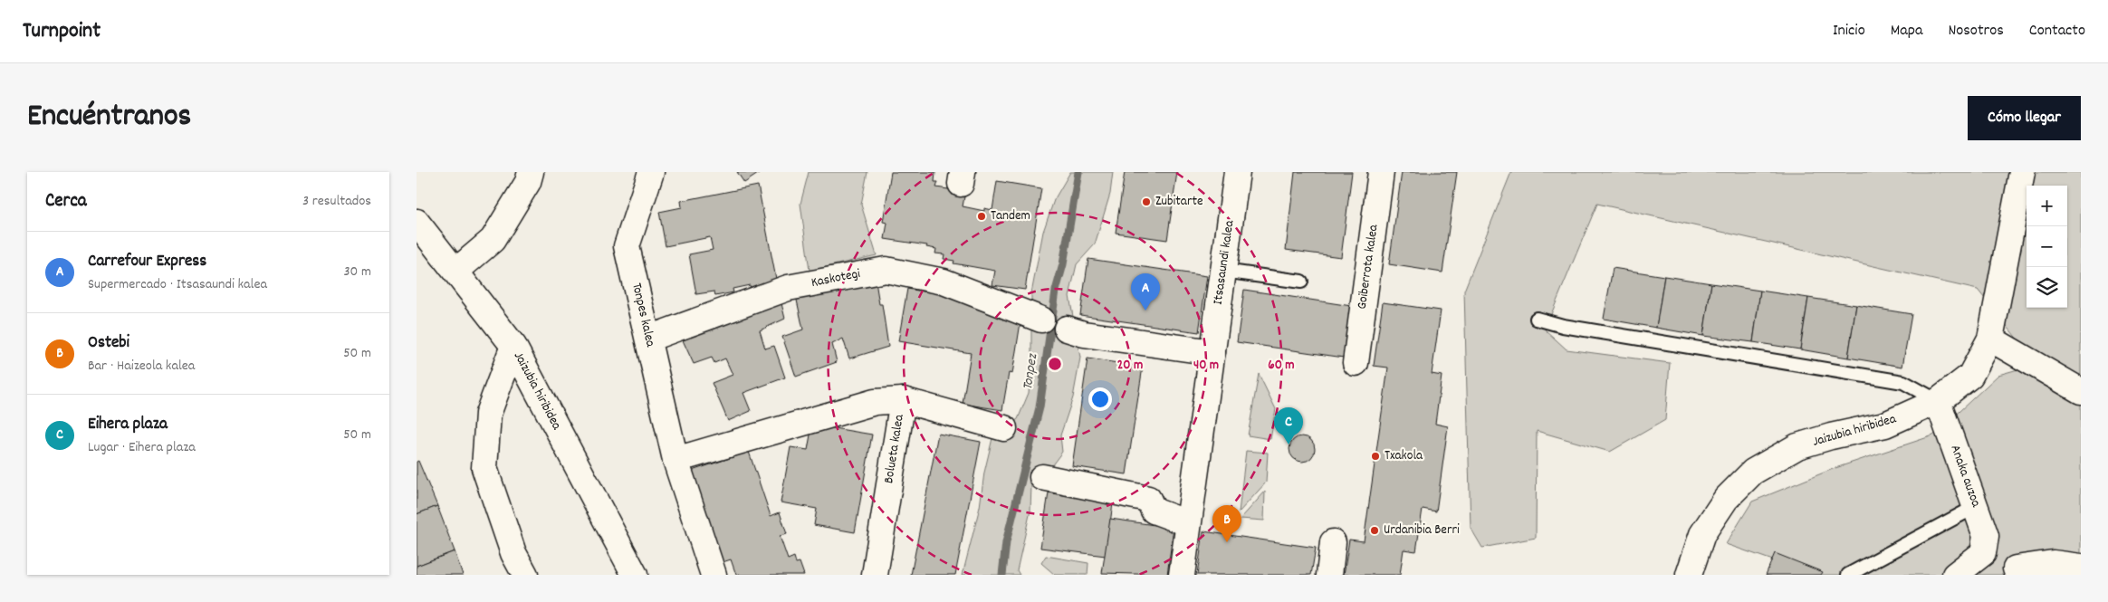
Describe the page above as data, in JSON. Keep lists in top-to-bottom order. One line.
{"streets":{"street":["Itsasaundi kalea","Goiberrota kalea","Kaskotegi","Tonpes kalea","Jaizubia hiribidea","Bolueta kalea","Anaka auzoa"]},"crossings":[["Kaskotegi","Tonpes kalea"],["Jaizubia hiribidea","Anaka auzoa"]],"water":["Tonpez"],"places":["Zubitarte","Tandem","Txakola","Urdanibia Berri"],"page":{"header":"Turnpoint","nav":["Inicio","Mapa","Nosotros","Contacto"],"title":"Encuéntranos","buttons":"Cómo llegar","heading":["Cerca","3 resultados"],"map_buttons":["+","−"],"list":[{"mark":"A","name":"Carrefour Express","note":"Supermercado · Itsasaundi kalea","value":"30 m"},{"mark":"B","name":"Ostebi","note":"Bar · Haizeola kalea","value":"50 m"},{"mark":"C","name":"Eihera plaza","note":"Lugar · Eihera plaza","value":"50 m"}],"pins":["A","C","B"]},"rings":["20 m","40 m","60 m"]}
